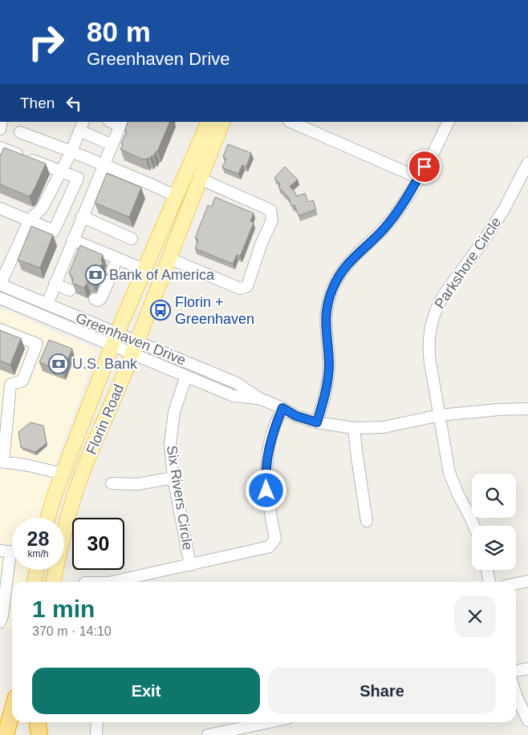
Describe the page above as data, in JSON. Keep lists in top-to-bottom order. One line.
{"streets":{"main road":["Florin Road"],"street":["Parkshore Circle","Greenhaven Drive","Six Rivers Circle"]},"crossings":[["Parkshore Circle","Greenhaven Drive"],["Greenhaven Drive","Florin Road"],["Greenhaven Drive","Six Rivers Circle"]],"places":{"bank":["Bank of America","U.S. Bank"],"bus stop":["Florin + Greenhaven"]},"page":{"turn":["80 m","Greenhaven Drive"],"then":"Then","speed":"28 km/h","limit":"30","heading":["1 min","370 m · 14:10"],"buttons":["Exit","Share"]}}
